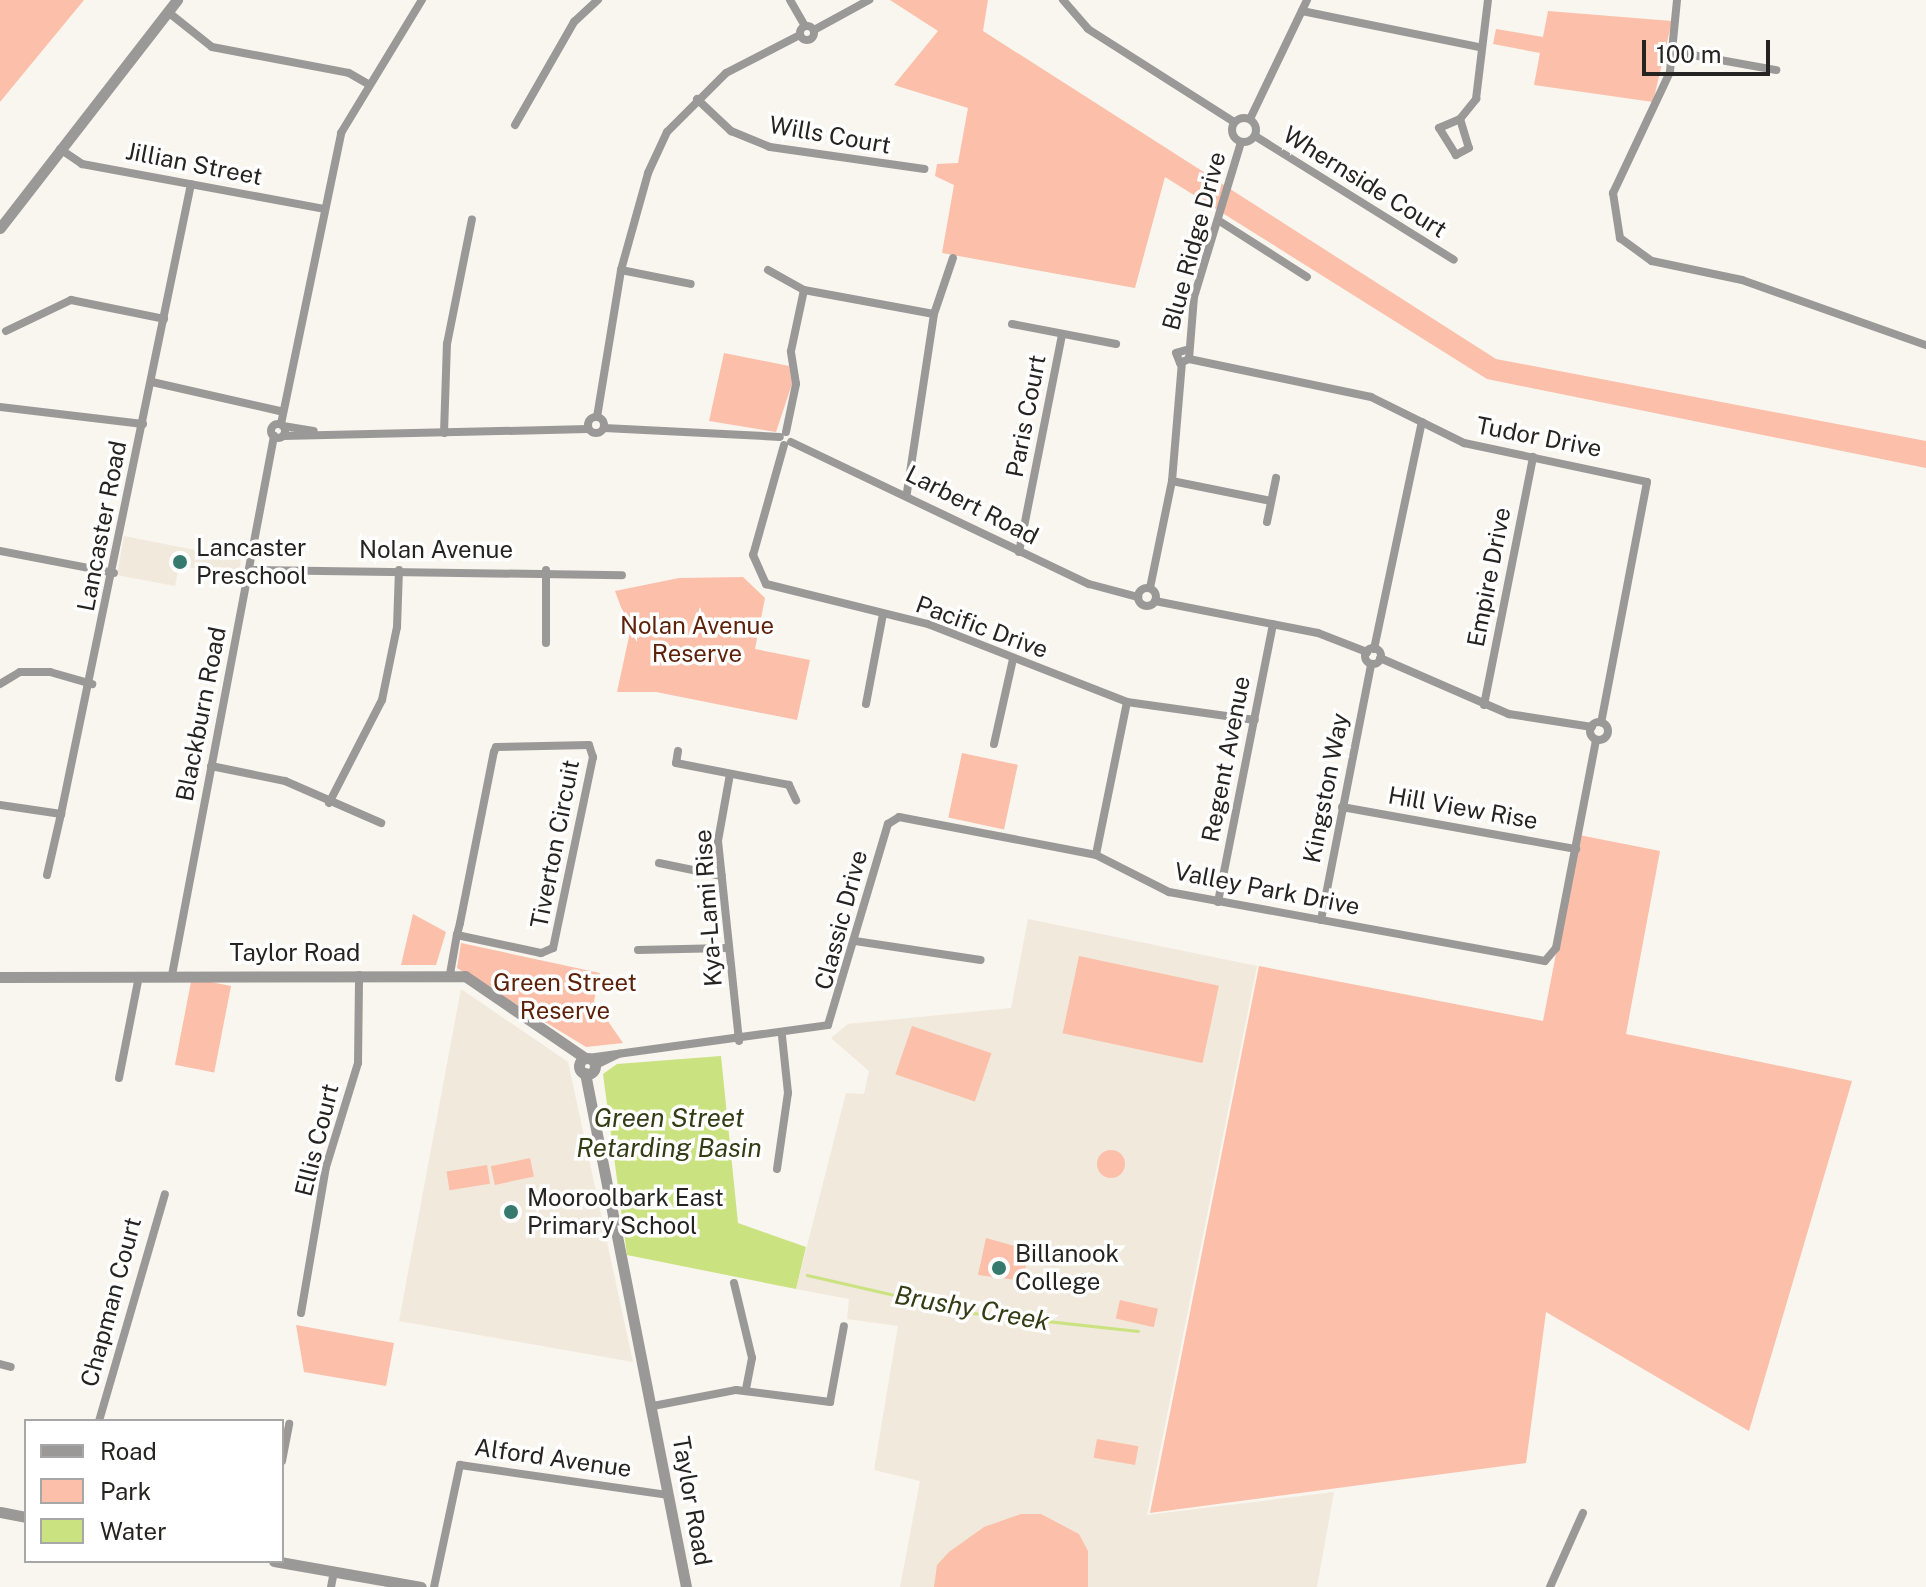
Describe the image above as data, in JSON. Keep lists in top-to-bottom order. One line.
{"streets":{"street":["Wills Court","Jillian Street","Whernside Court","Blue Ridge Drive","Paris Court","Tudor Drive","Larbert Road","Lancaster Road","Nolan Avenue","Empire Drive","Pacific Drive","Blackburn Road","Regent Avenue","Kingston Way","Hill View Rise","Tiverton Circuit","Valley Park Drive","Kya-Lami Rise","Classic Drive","Taylor Road","Ellis Court","Chapman Court","Alford Avenue"]},"crossings":[["Jillian Street","Lancaster Road"],["Jillian Street","Blackburn Road"],["Blue Ridge Drive","Tudor Drive"],["Paris Court","Larbert Road"],["Tudor Drive","Empire Drive"],["Larbert Road","Pacific Drive"],["Nolan Avenue","Blackburn Road"],["Pacific Drive","Regent Avenue"],["Blackburn Road","Taylor Road"],["Regent Avenue","Valley Park Drive"],["Kingston Way","Hill View Rise"],["Kingston Way","Valley Park Drive"],["Hill View Rise","Valley Park Drive"],["Tiverton Circuit","Taylor Road"],["Valley Park Drive","Classic Drive"],["Kya-Lami Rise","Classic Drive"],["Classic Drive","Taylor Road"],["Taylor Road","Ellis Court"],["Taylor Road","Alford Avenue"]],"water":["Green Street Retarding Basin","Brushy Creek"],"parks":["Nolan Avenue Reserve","Green Street Reserve"],"places":["Lancaster Preschool","Mooroolbark East Primary School","Billanook College"],"legend":["Road","Park","Water"],"scale_bar":"100 m"}
